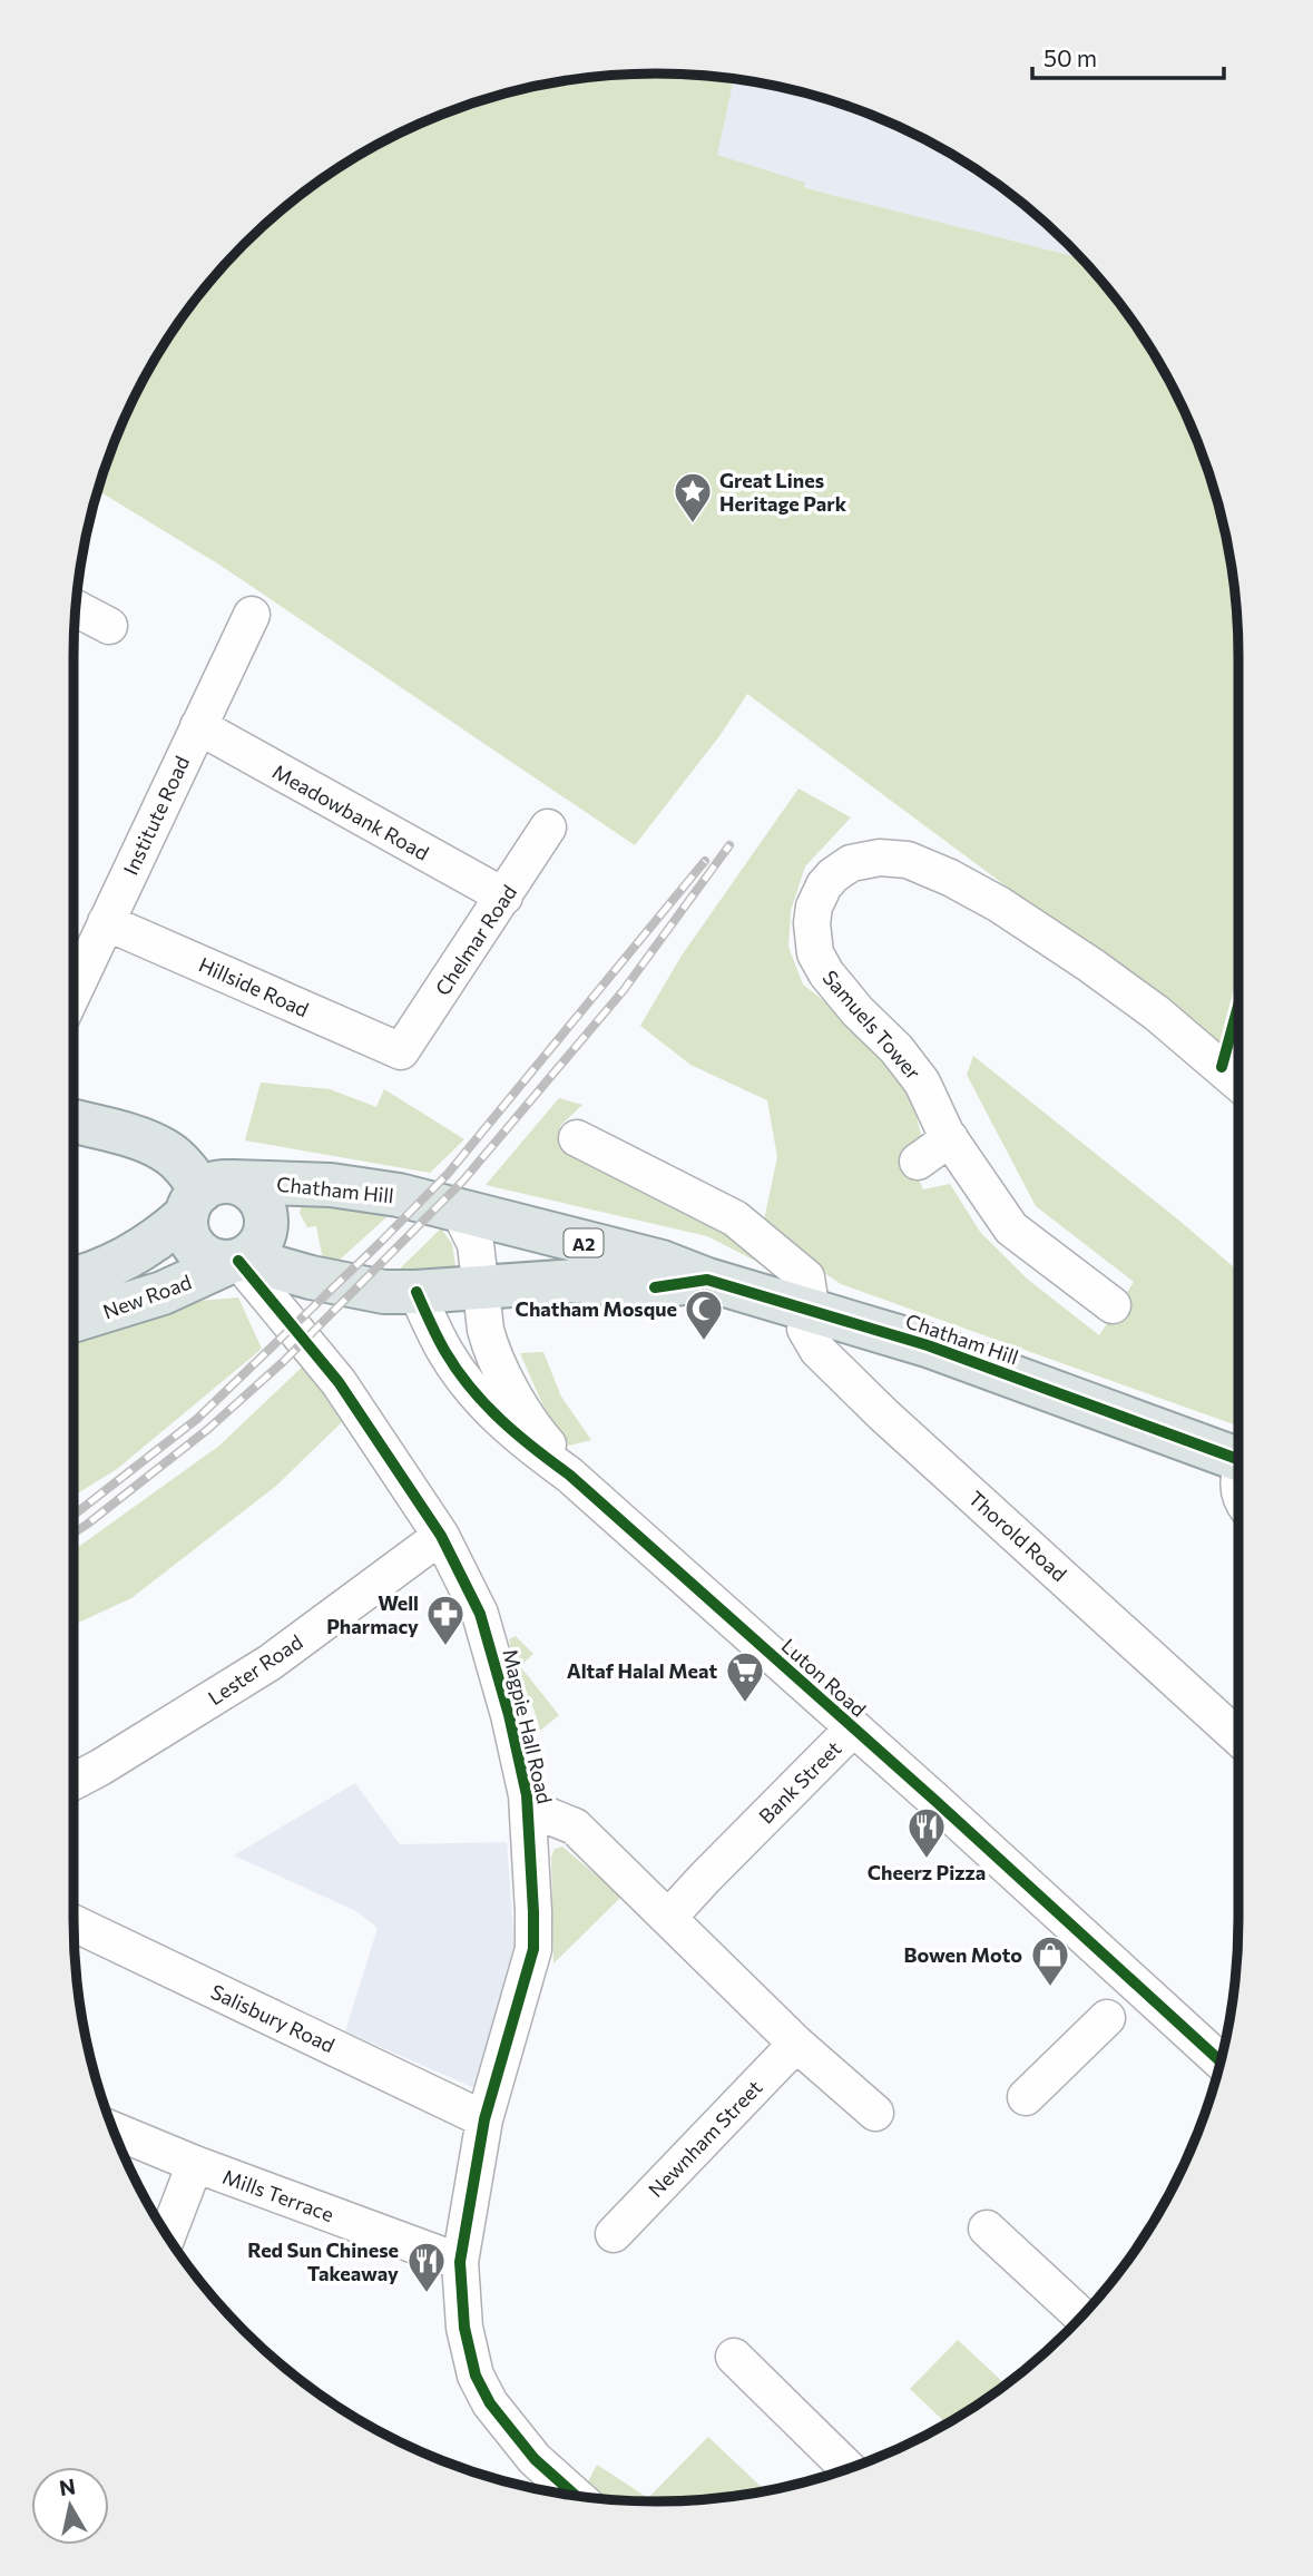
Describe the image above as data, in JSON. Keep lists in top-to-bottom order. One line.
{"streets":{"main road":["Chatham Hill","A2","New Road"],"street":["Meadowbank Road","Institute Road","Chelmar Road","Hillside Road","Samuels Tower","Thorold Road","Lester Road","Luton Road","Magpie Hall Road","Bank Street","Salisbury Road","Newnham Street","Mills Terrace"]},"crossings":[["Meadowbank Road","Institute Road"],["Meadowbank Road","Chelmar Road"],["Institute Road","Hillside Road"],["Chelmar Road","Hillside Road"],["Chatham Hill","New Road"],["Chatham Hill","Thorold Road"],["Chatham Hill","Luton Road"],["Chatham Hill","Magpie Hall Road"],["New Road","Magpie Hall Road"],["Lester Road","Magpie Hall Road"],["Luton Road","Bank Street"],["Magpie Hall Road","Salisbury Road"],["Magpie Hall Road","Mills Terrace"]],"places":{"place":["Great Lines Heritage Park"],"mosque":["Chatham Mosque"],"pharmacy":["Well Pharmacy"],"supermarket":["Altaf Halal Meat"],"restaurant":["Cheerz Pizza","Red Sun Chinese Takeaway"],"shop":["Bowen Moto"]},"scale_bar":"50 m","north":"top"}
